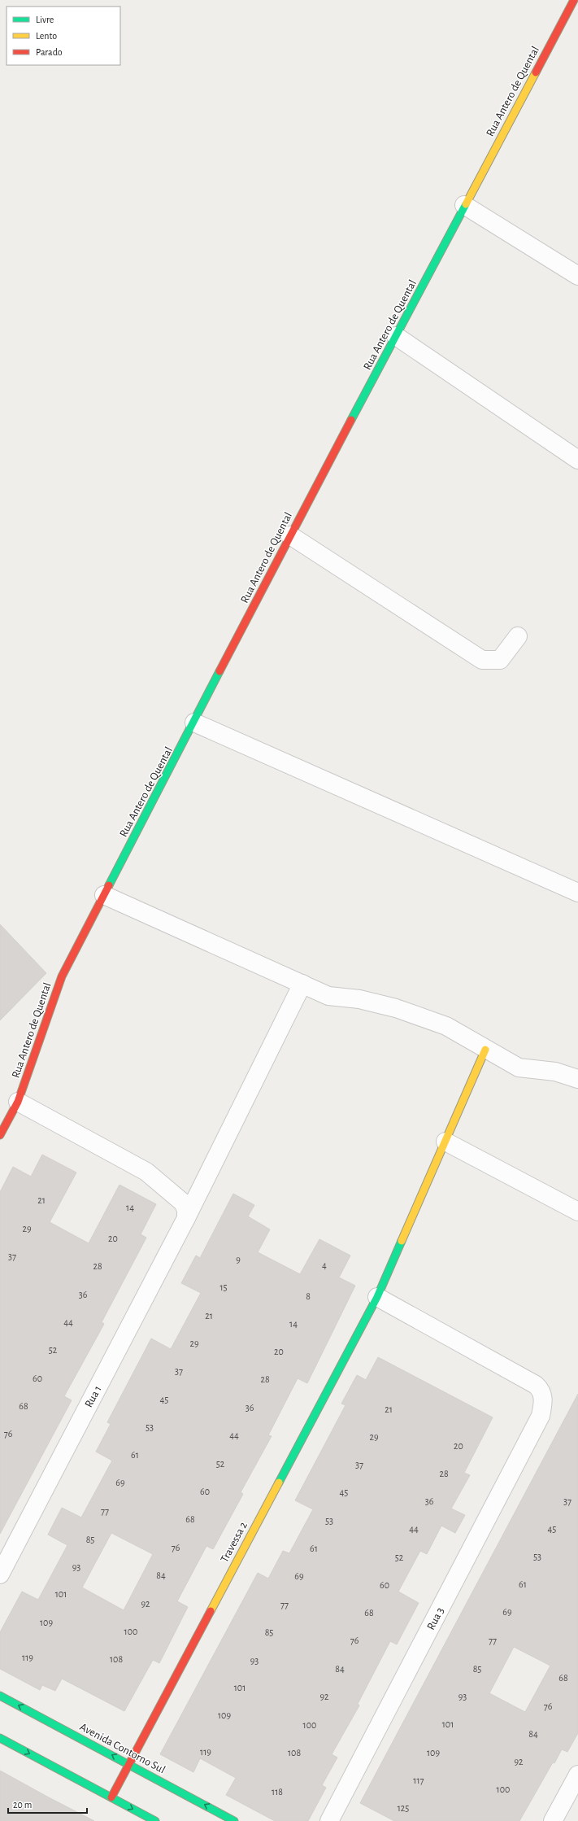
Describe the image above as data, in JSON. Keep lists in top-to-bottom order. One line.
{"streets":{"street":["Rua Antero de Quental","Rua 1","Travessa 2","Rua 3","Avenida Contorno Sul"]},"crossings":[["Travessa 2","Rua 3"],["Travessa 2","Avenida Contorno Sul"]],"house_numbers":["21","14","29","20","37","9","4","28","15","36","8","21","44","14","29","52","20","37","60","28","45","68","36","21","53","76","44","29","20","61","52","37","28","69","60","45","36","37","77","68","53","44","45","85","76","61","53","52","93","84","69","61","60","101","92","77","69","68","109","100","85","76","77","119","108","93","84","85","68","101","92","93","76","109","101","100","84","119","108","109","92","117","100","118","125"],"legend":["Livre","Lento","Parado"],"scale_bar":"20 m"}
